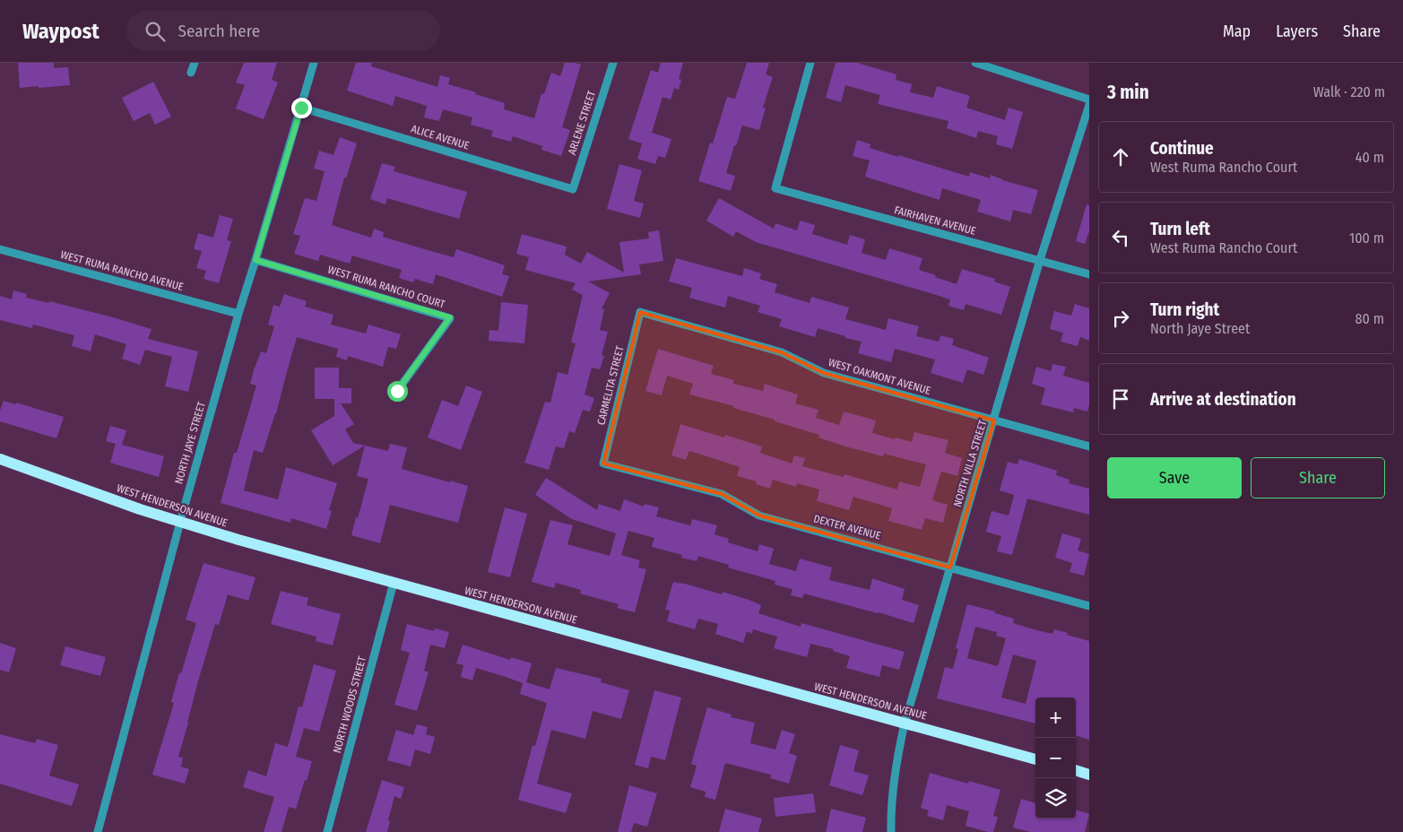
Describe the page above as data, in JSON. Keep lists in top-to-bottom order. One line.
{"streets":{"main road":["WEST HENDERSON AVENUE"],"street":["ARLENE STREET","ALICE AVENUE","FAIRHAVEN AVENUE","WEST RUMA RANCHO AVENUE","WEST RUMA RANCHO COURT","WEST OAKMONT AVENUE","CARMELITA STREET","NORTH JAYE STREET","NORTH VILLA STREET","DEXTER AVENUE","NORTH WOODS STREET"]},"crossings":[["ARLENE STREET","ALICE AVENUE"],["ALICE AVENUE","NORTH JAYE STREET"],["FAIRHAVEN AVENUE","NORTH VILLA STREET"],["WEST RUMA RANCHO AVENUE","NORTH JAYE STREET"],["WEST RUMA RANCHO COURT","NORTH JAYE STREET"],["WEST OAKMONT AVENUE","CARMELITA STREET"],["WEST OAKMONT AVENUE","NORTH VILLA STREET"],["CARMELITA STREET","DEXTER AVENUE"],["NORTH JAYE STREET","WEST HENDERSON AVENUE"],["NORTH VILLA STREET","WEST HENDERSON AVENUE"],["NORTH VILLA STREET","DEXTER AVENUE"],["WEST HENDERSON AVENUE","NORTH WOODS STREET"]],"page":{"header":"Waypost","search":"Search here","nav":["Map","Layers","Share"],"heading":["3 min","Walk · 220 m"],"list":[["Continue","West Ruma Rancho Court","40 m"],["Turn left","West Ruma Rancho Court","100 m"],["Turn right","North Jaye Street","80 m"],"Arrive at destination"],"buttons":["Save","Share"],"map_buttons":["+","−"]}}
